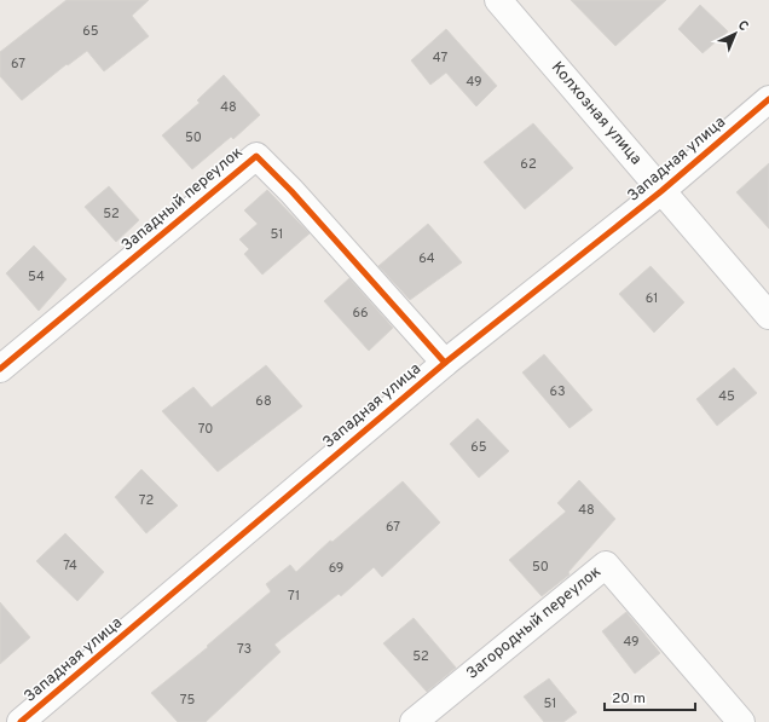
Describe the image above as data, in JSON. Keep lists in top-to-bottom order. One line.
{"streets":{"street":["Колхозная улица","Западная улица","Западный переулок","Загородный переулок"]},"crossings":[["Колхозная улица","Западная улица"],["Западная улица","Западный переулок"]],"house_numbers":["65","47","67","49","48","50","62","52","51","64","54","61","66","63","45","68","70","65","72","48","67","74","50","69","71","49","73","52","75","51"],"scale_bar":"20 m","north":"top right"}
